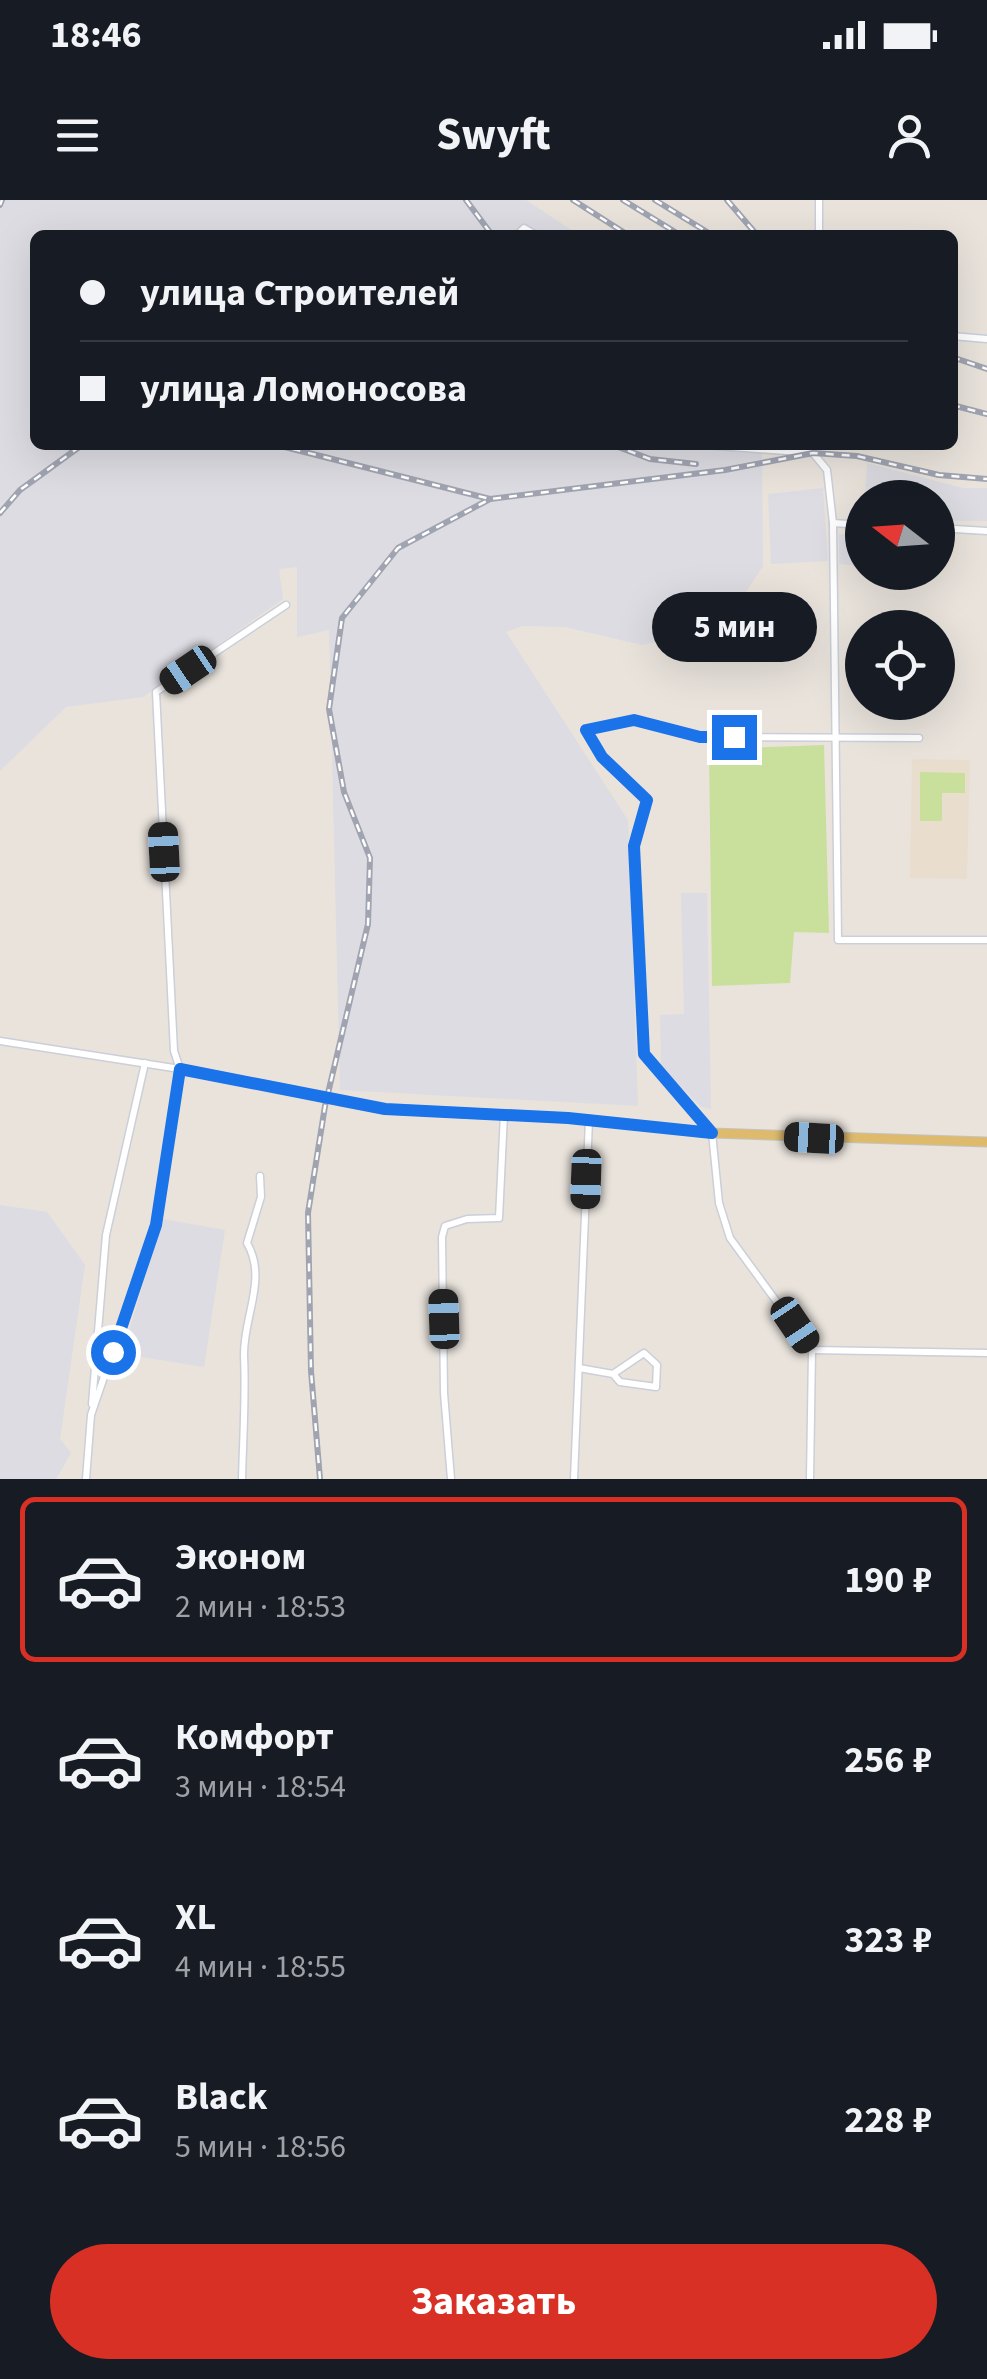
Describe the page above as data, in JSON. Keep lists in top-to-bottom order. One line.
{"north":"left","page":{"status":"18:46","header":"Swyft","banner":["улица Строителей","улица Ломоносова"],"bubble":"5 мин","list":[{"name":"Эконом","note":"2 мин · 18:53","value":"190 ₽"},{"name":"Комфорт","note":"3 мин · 18:54","value":"256 ₽"},{"name":"XL","note":"4 мин · 18:55","value":"323 ₽"},{"name":"Black","note":"5 мин · 18:56","value":"228 ₽"}],"buttons":"Заказать"}}
